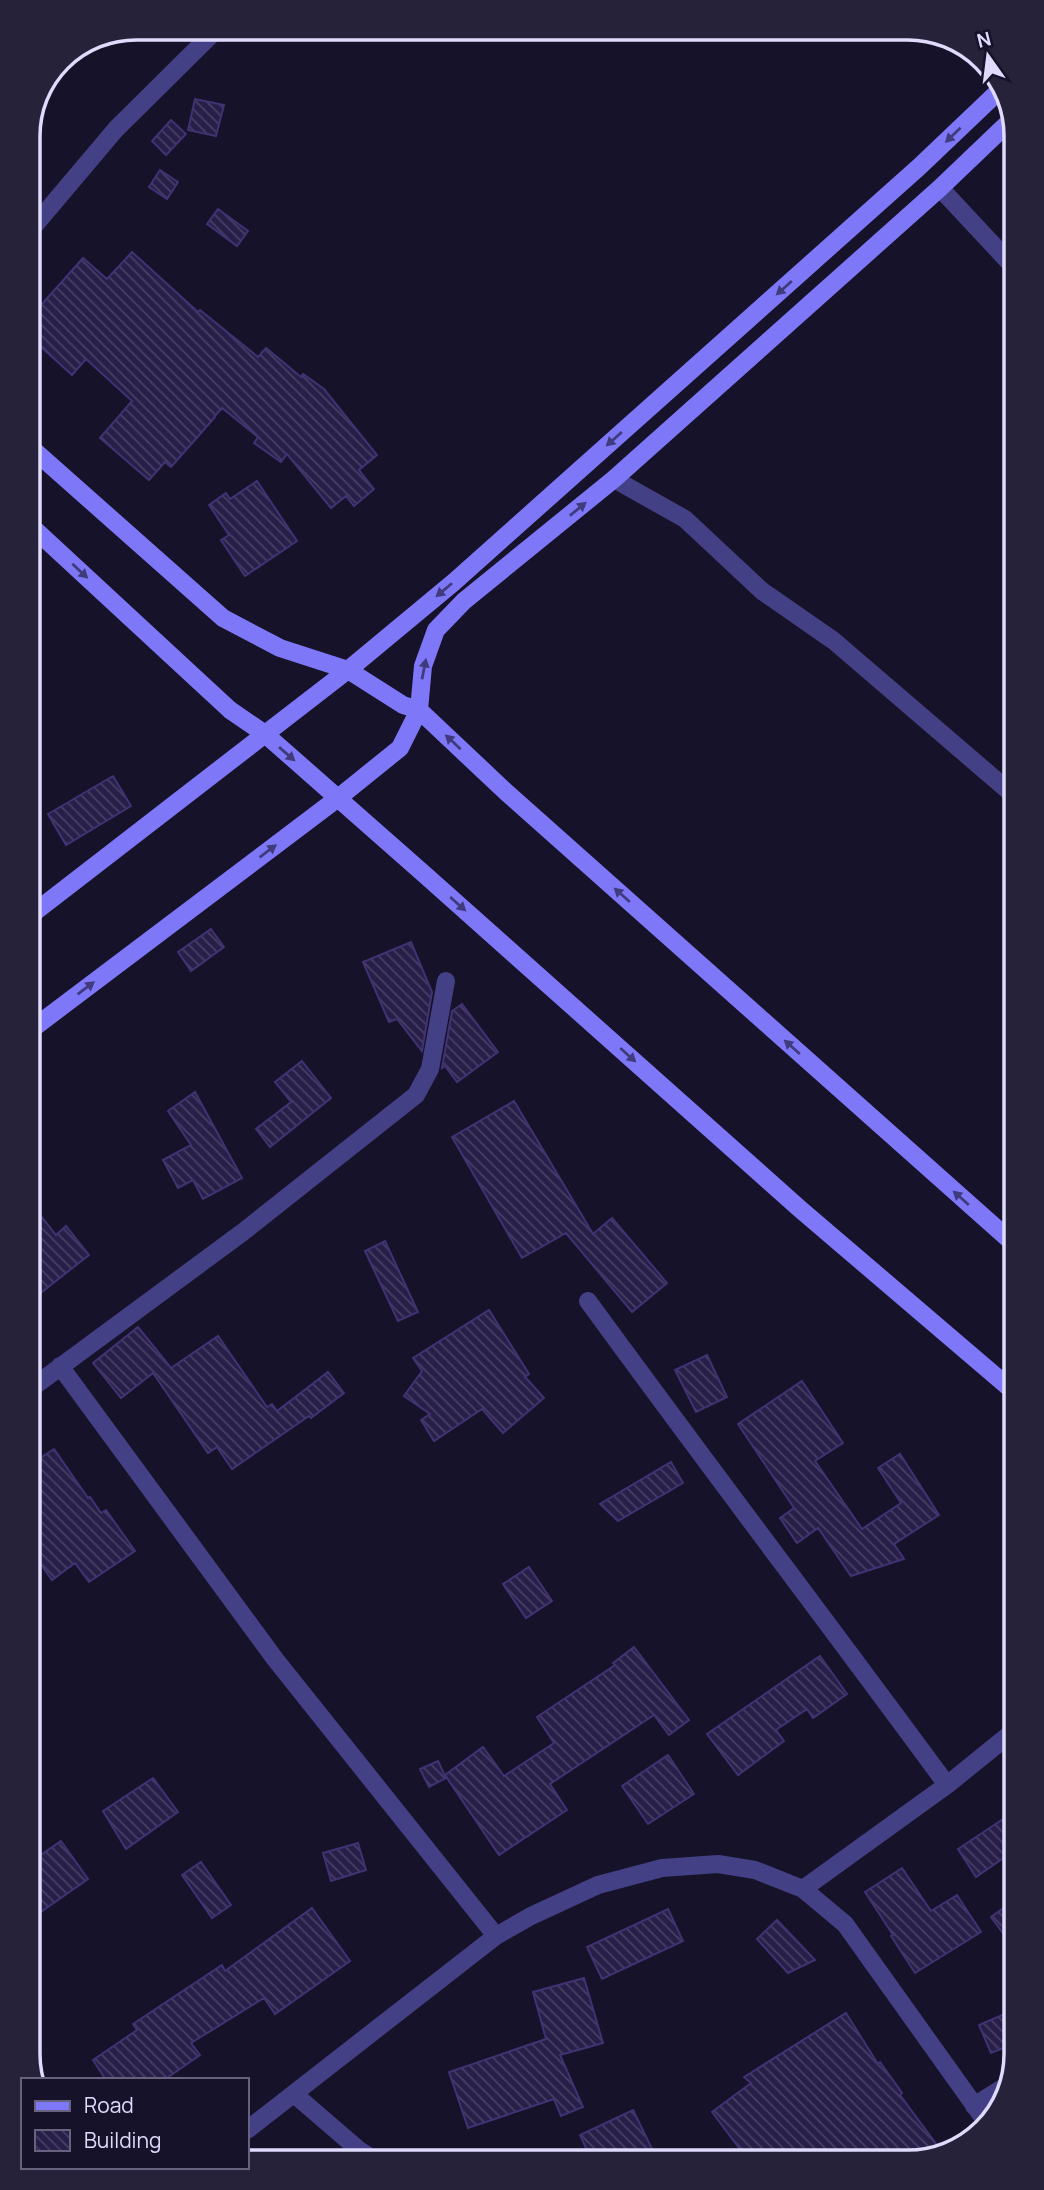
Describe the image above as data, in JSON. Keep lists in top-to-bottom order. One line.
{"legend":["Road","Building"],"north":"top"}
